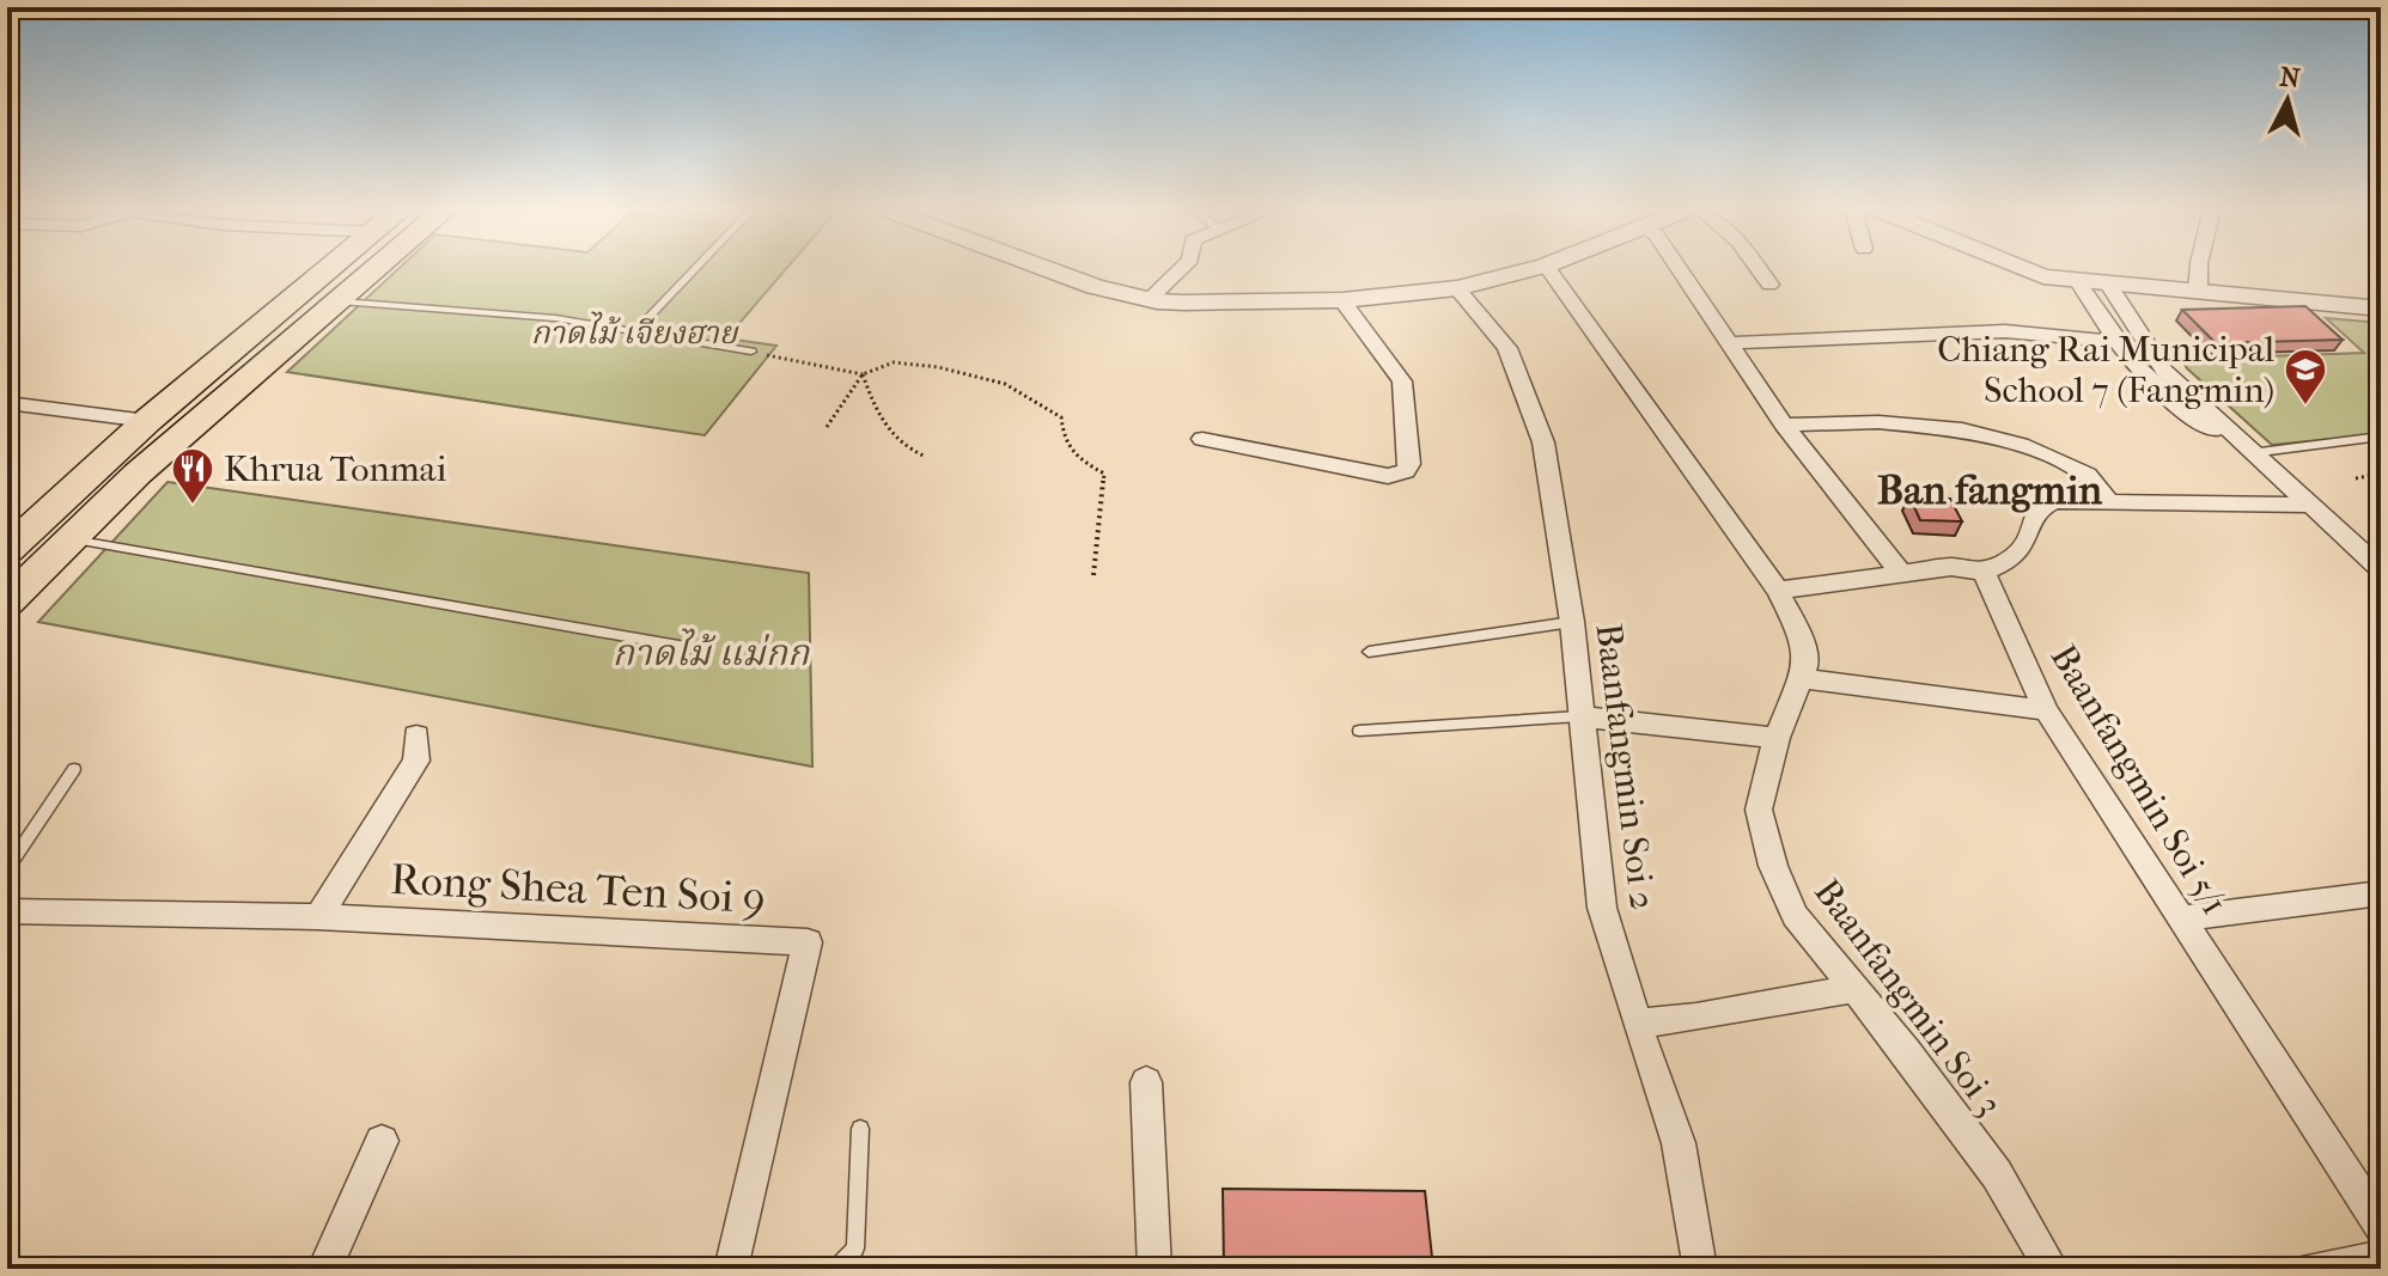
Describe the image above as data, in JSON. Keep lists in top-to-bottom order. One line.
{"streets":{"street":["Baanfangmin Soi 2","Baanfangmin Soi 5/1","Rong Shea Ten Soi 9","Baanfangmin Soi 3"]},"districts":["Ban fangmin"],"parks":["กาดไม้ เจียงฮาย","กาดไม้ แม่กก"],"places":{"school or university":["Chiang Rai Municipal School 7 (Fangmin)"],"restaurant":["Khrua Tonmai"]},"north":"top"}
